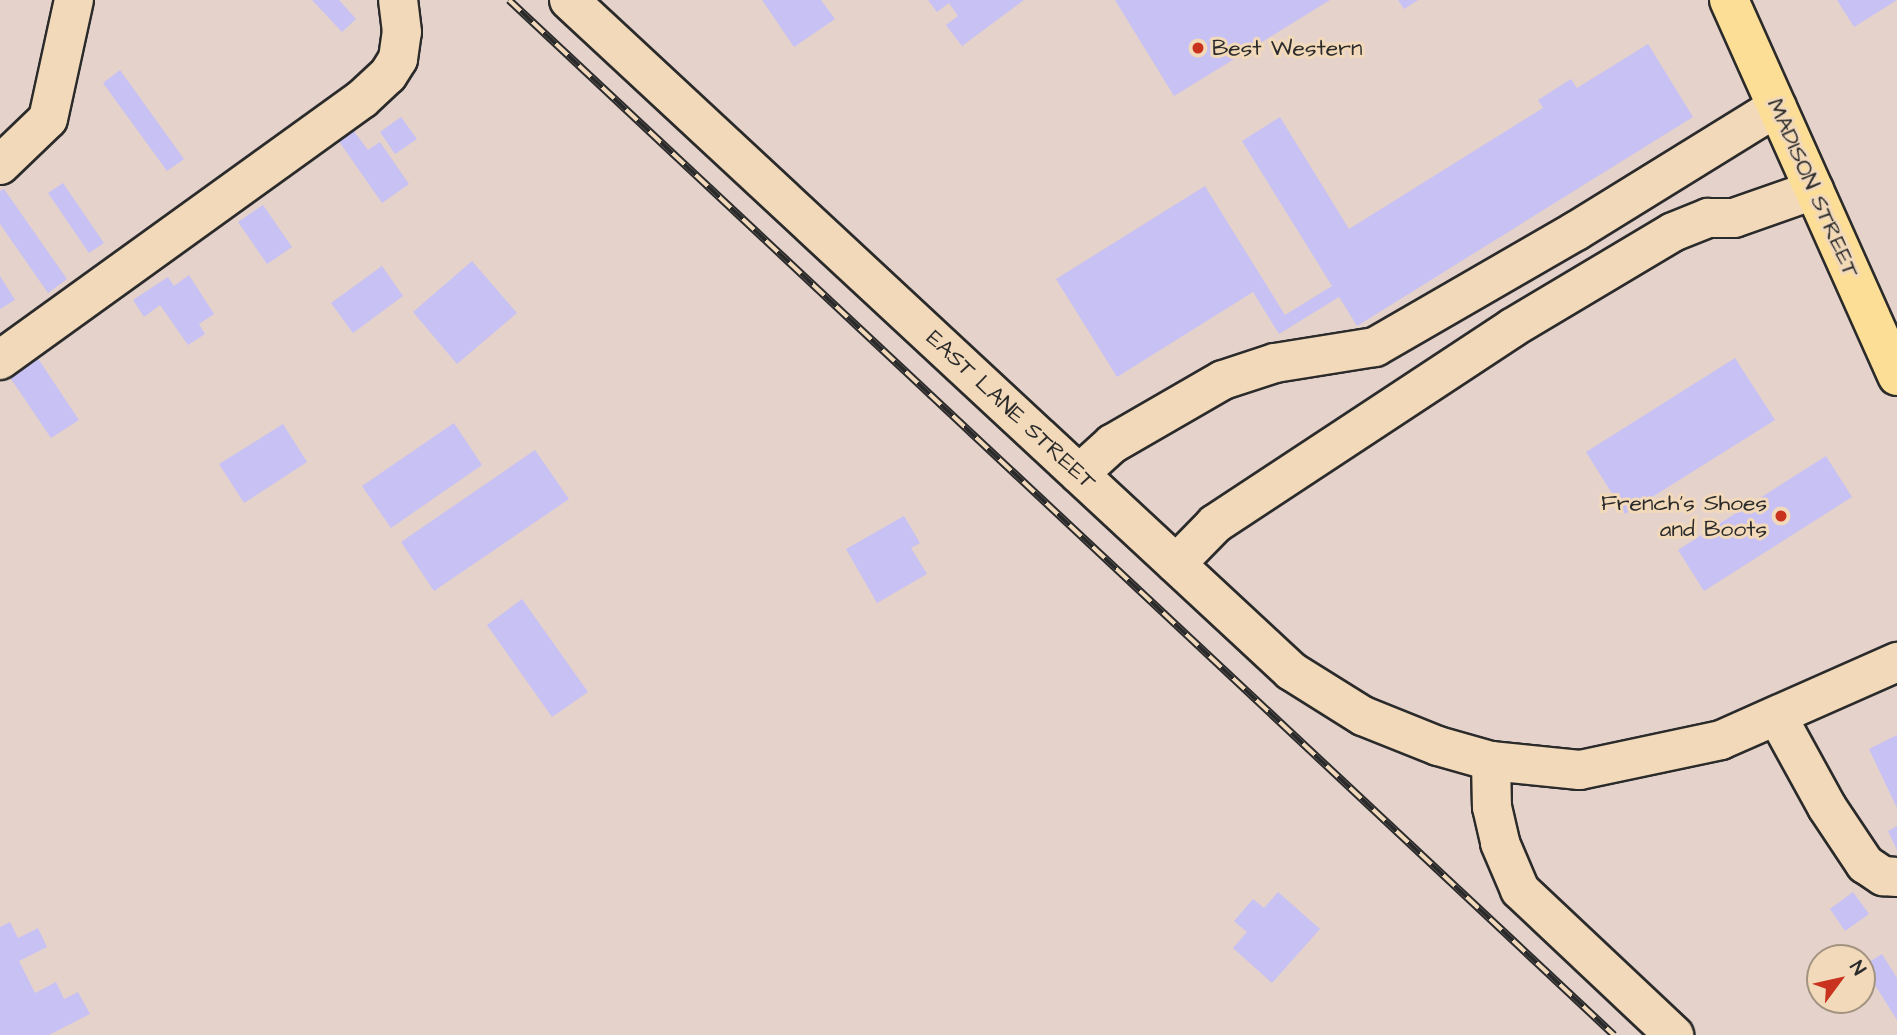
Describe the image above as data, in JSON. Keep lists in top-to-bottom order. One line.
{"streets":{"main road":["MADISON STREET"],"street":["EAST LANE STREET"]},"places":["Best Western","French's Shoes and Boots"],"north":"top right"}
